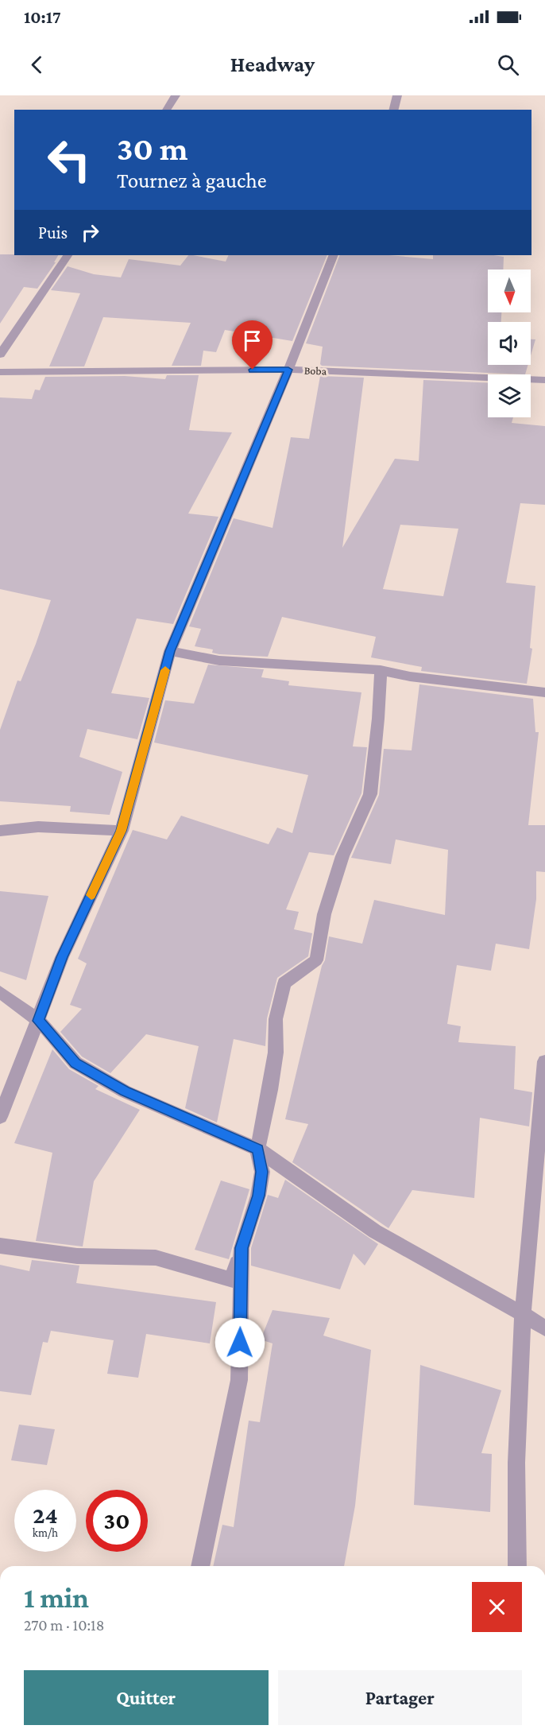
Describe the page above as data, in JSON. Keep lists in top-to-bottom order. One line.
{"streets":{"street":["Boba"]},"north":"bottom","page":{"status":"10:17","header":"Headway","turn":["30 m","Tournez à gauche"],"then":"Puis","speed":"24 km/h","limit":"30","heading":["1 min","270 m · 10:18"],"buttons":["Quitter","Partager"]}}
